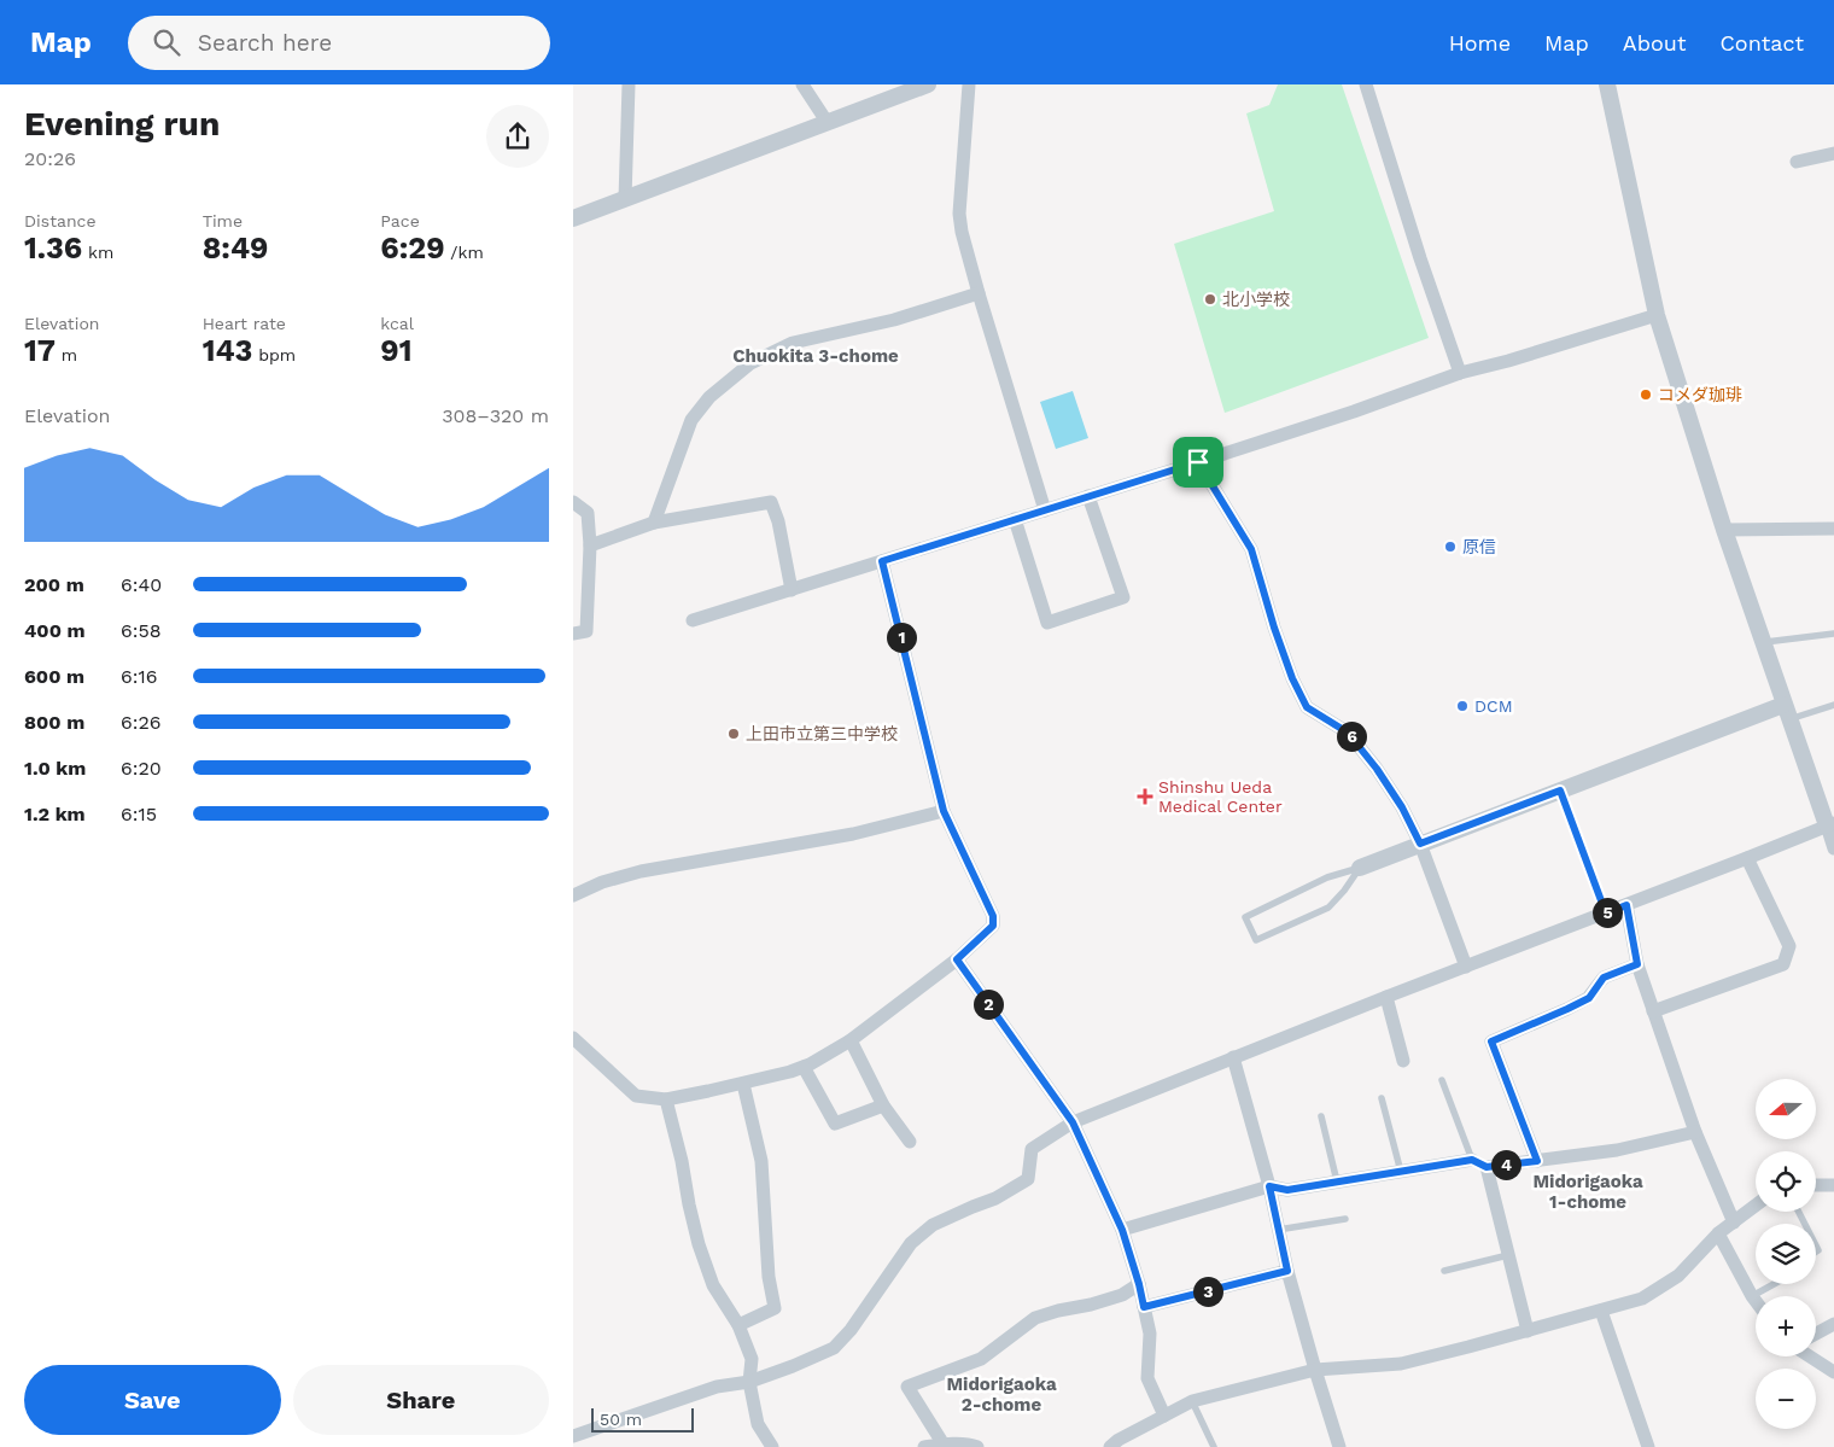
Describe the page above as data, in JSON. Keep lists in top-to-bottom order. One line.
{"districts":["Chuokita 3-chome","Midorigaoka 1-chome","Midorigaoka 2-chome"],"places":{"other":["北小学校","コメダ珈琲","原信","DCM","上田市立第三中学校"],"health":["Shinshu Ueda Medical Center"]},"scale_bar":"50 m","north":"left","page":{"header":"Map","search":"Search here","nav":["Home","Map","About","Contact"],"heading":["Evening run","20:26"],"stats":[["Distance","1.36 km"],["Time","8:49"],["Pace","6:29 /km"],["Elevation","17 m"],["Heart rate","143 bpm"],["kcal","91"]],"chart":["Elevation","308–320 m"],"list":[{"name":"200 m","note":"6:40"},{"name":"400 m","note":"6:58"},{"name":"600 m","note":"6:16"},{"name":"800 m","note":"6:26"},{"name":"1.0 km","note":"6:20"},{"name":"1.2 km","note":"6:15"}],"pins":["1","6","5","2","4","3"],"map_buttons":["+","−"],"buttons":["Save","Share"],"scale":"50 m"}}
